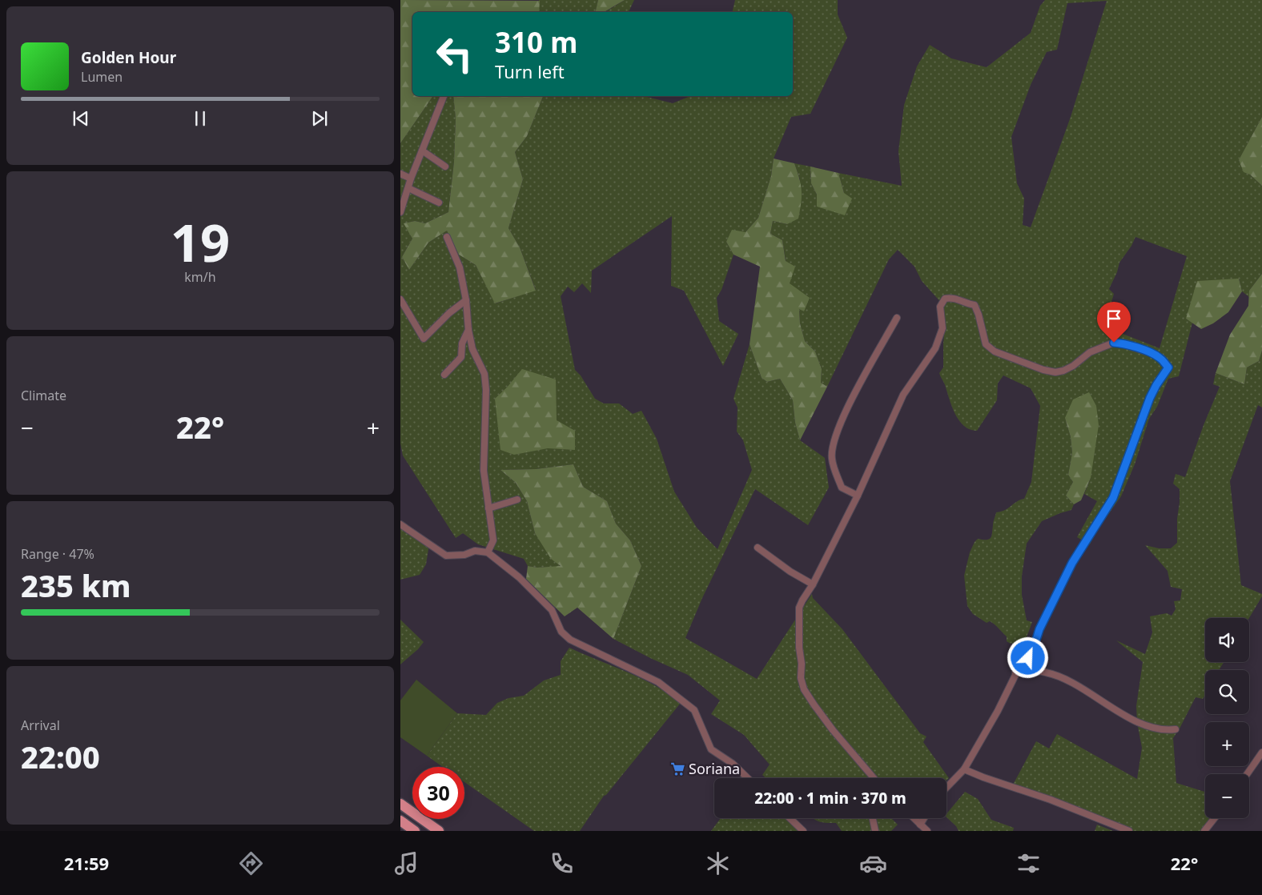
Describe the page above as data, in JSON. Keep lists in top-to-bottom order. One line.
{"places":{"supermarket":["Soriana"]},"page":{"turn":["310 m","Turn left"],"song":["Golden Hour","Lumen"],"tile":[["19","km/h"],"Climate",["Range · 47%","235 km"],["Arrival","22:00"]],"heat":["−","22°","+"],"map_buttons":["+","−"],"limit":"30","trip":"22:00 · 1 min · 370 m","tabs":["21:59","22°"]}}
